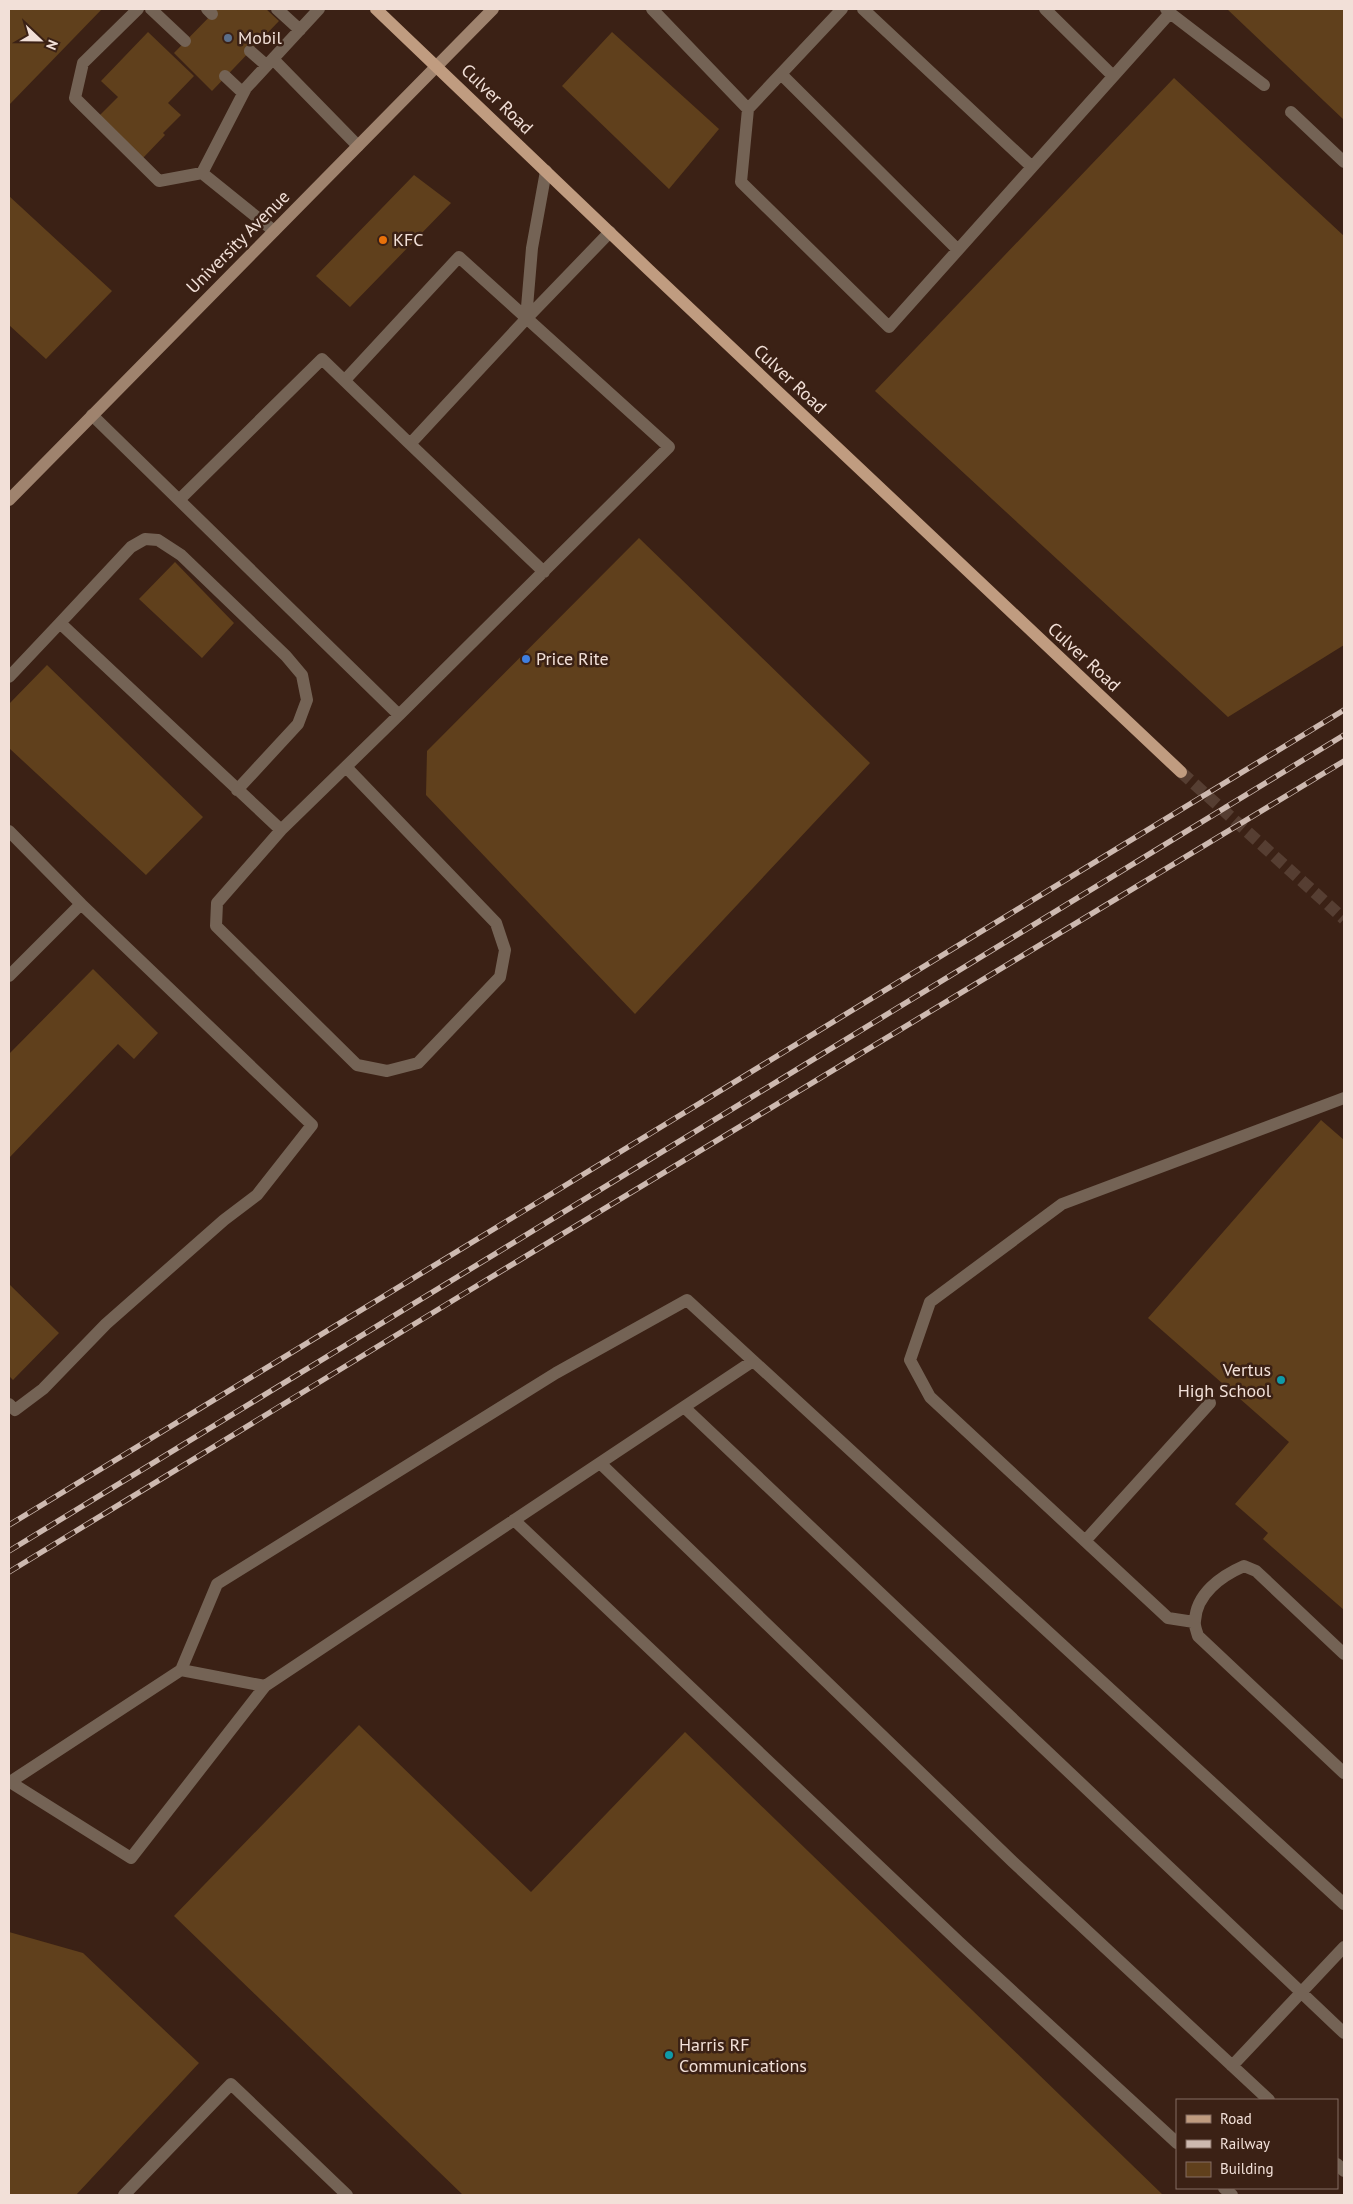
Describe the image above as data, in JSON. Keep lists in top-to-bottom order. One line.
{"streets":{"main road":["Culver Road","University Avenue"]},"crossings":[["Culver Road","University Avenue"]],"places":["Mobil","KFC","Price Rite","Vertus High School","Harris RF Communications"],"legend":["Road","Railway","Building"],"north":"right"}
